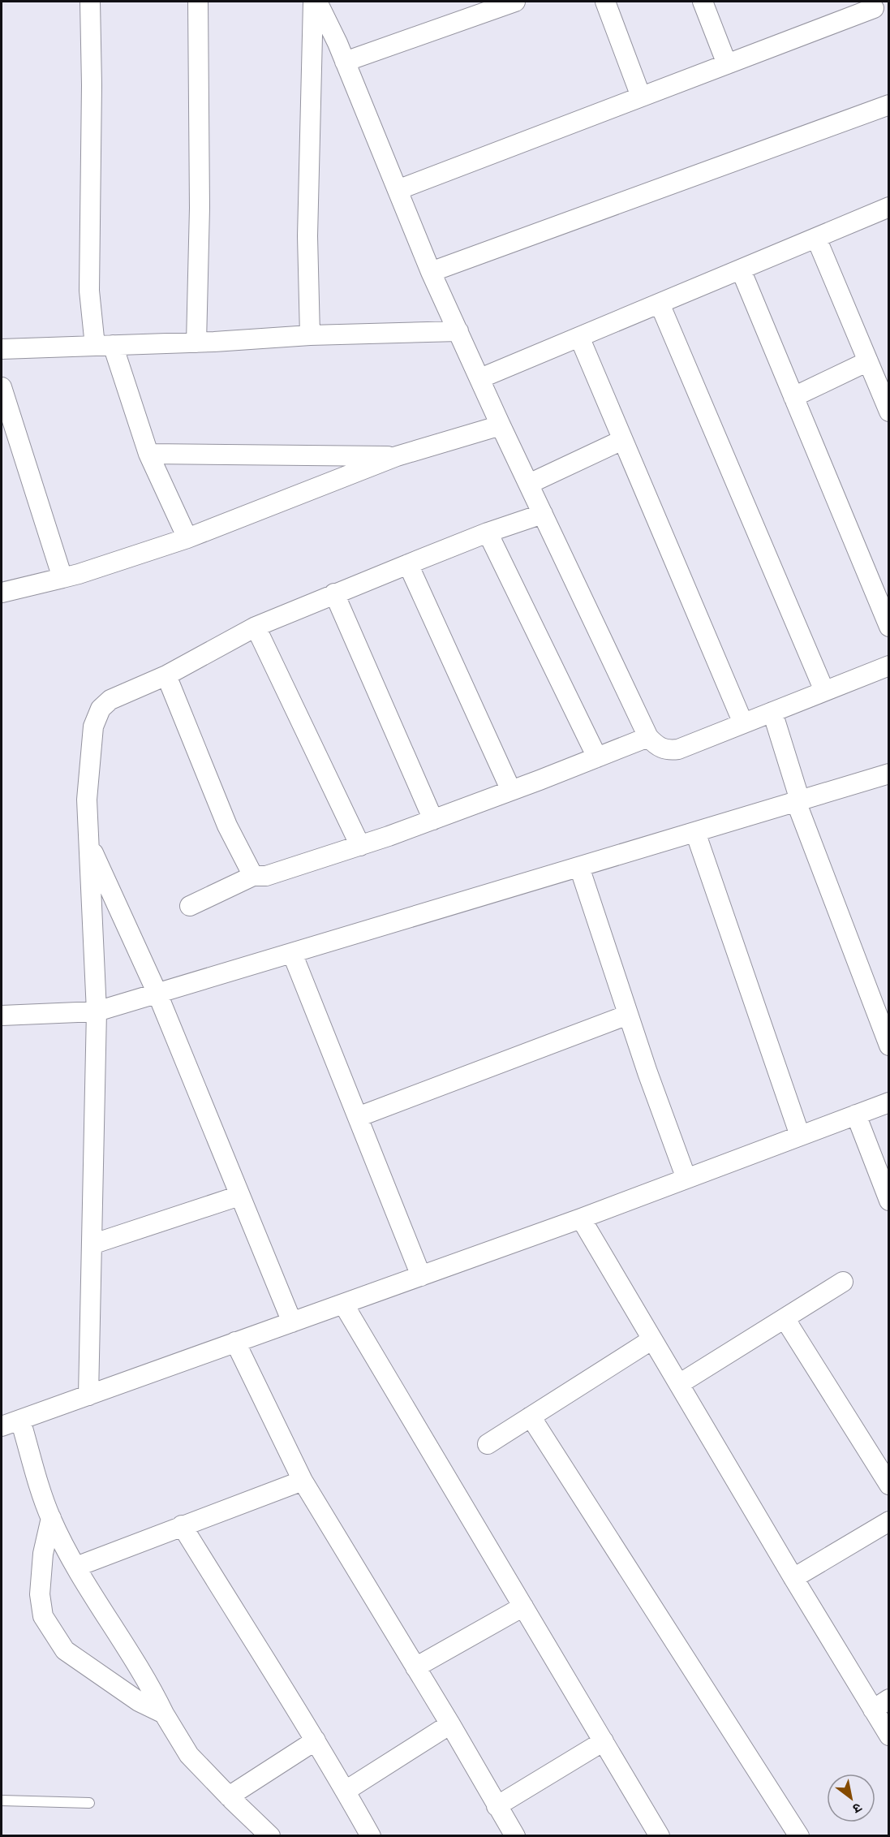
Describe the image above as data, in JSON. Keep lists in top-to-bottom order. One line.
{"north":"bottom right"}
